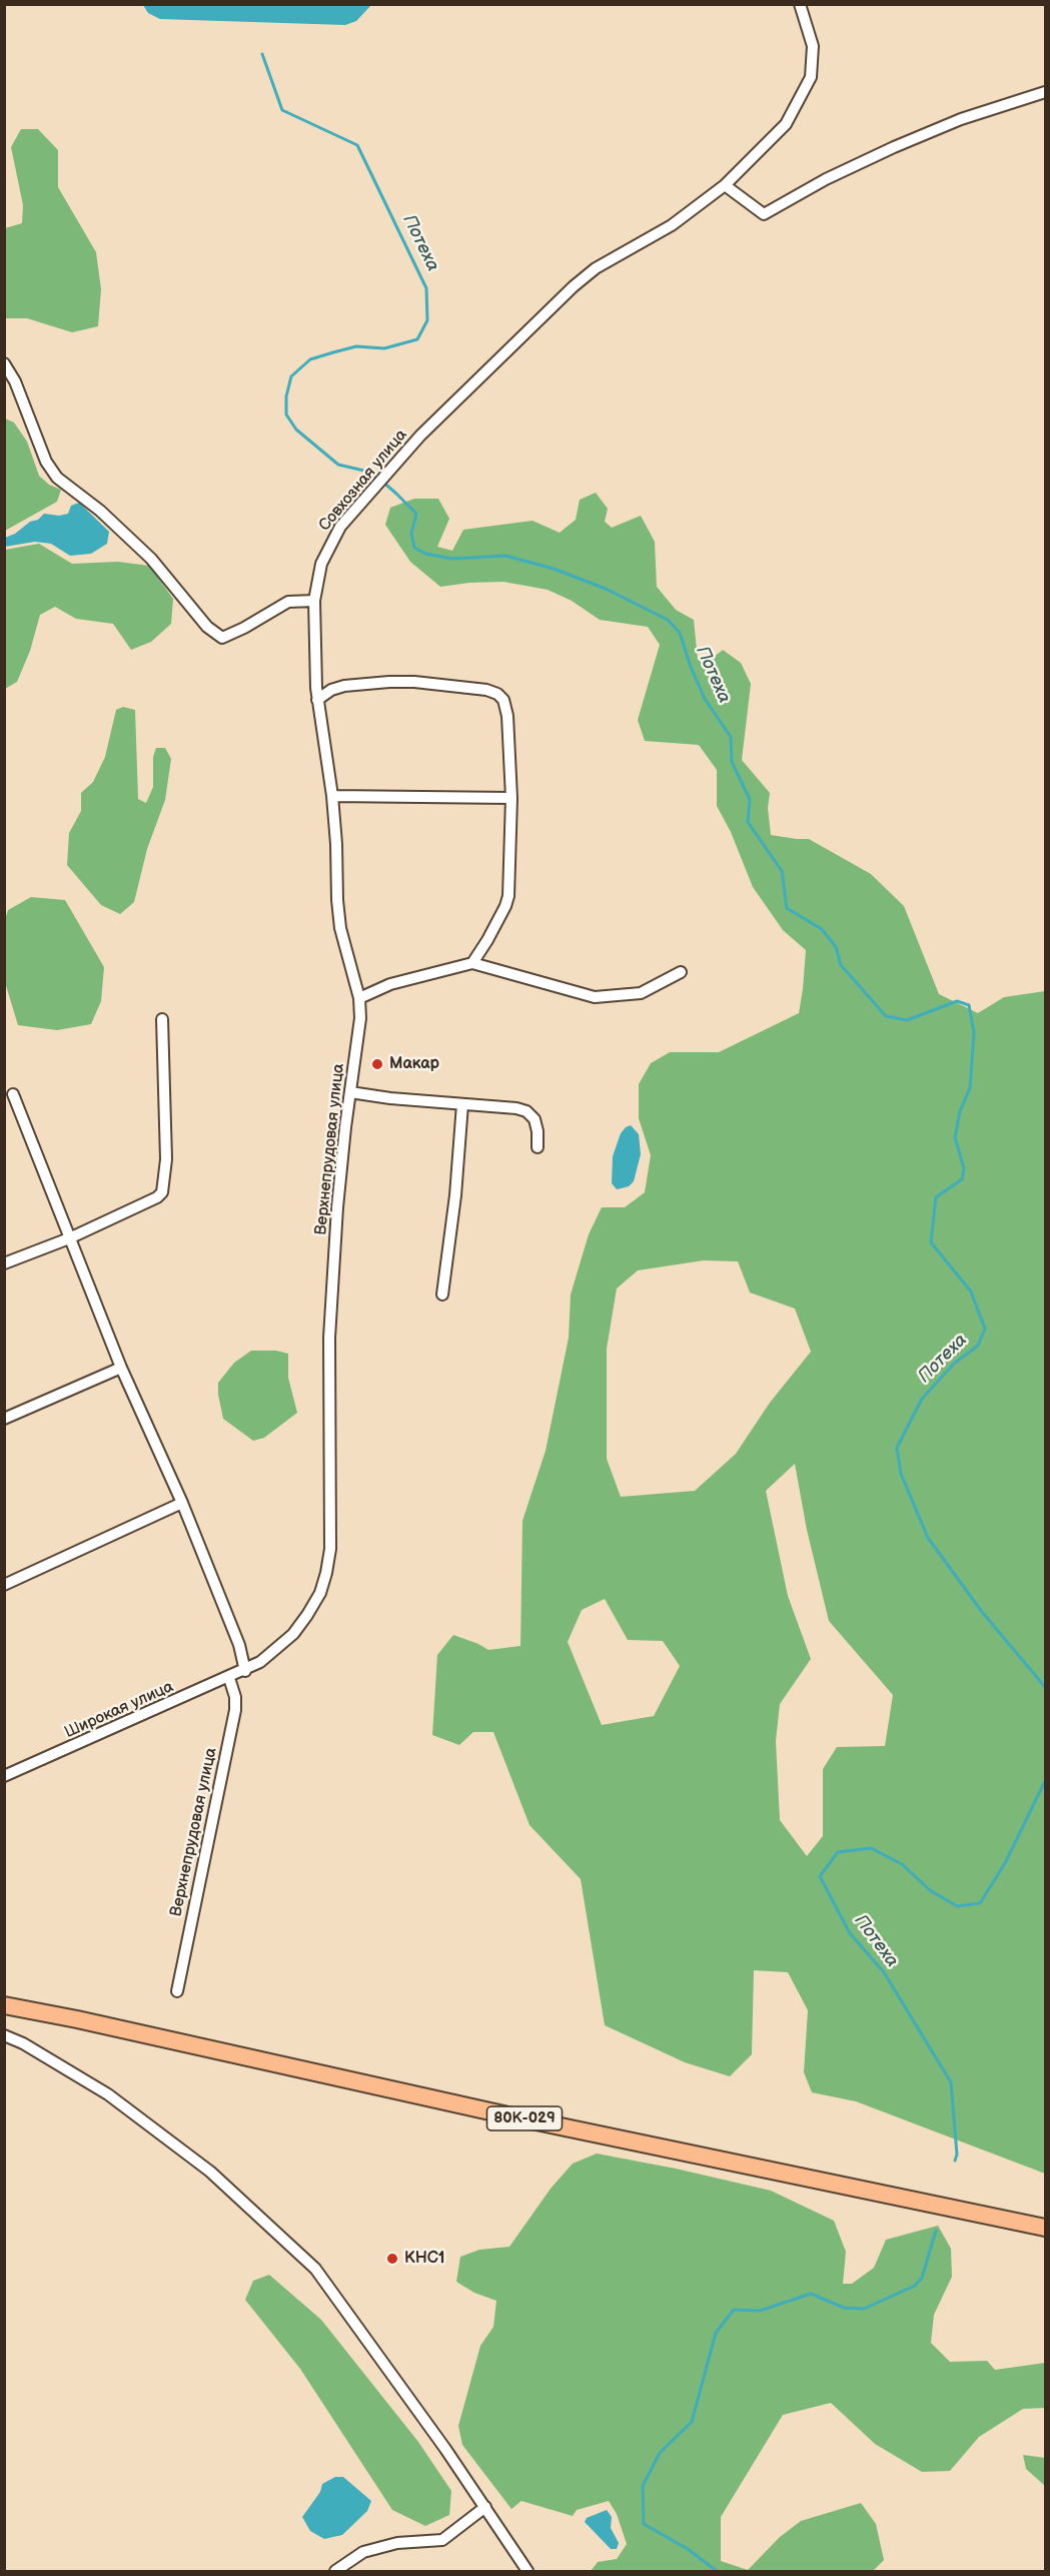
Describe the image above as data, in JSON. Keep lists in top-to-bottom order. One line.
{"streets":{"main road":["80К-029"],"street":["Совхозная улица","Верхнепрудовая улица","Широкая улица"]},"crossings":[["Совхозная улица","Верхнепрудовая улица"],["Верхнепрудовая улица","Широкая улица"]],"water":["Потеха"],"places":["Макар","КНС1"]}
